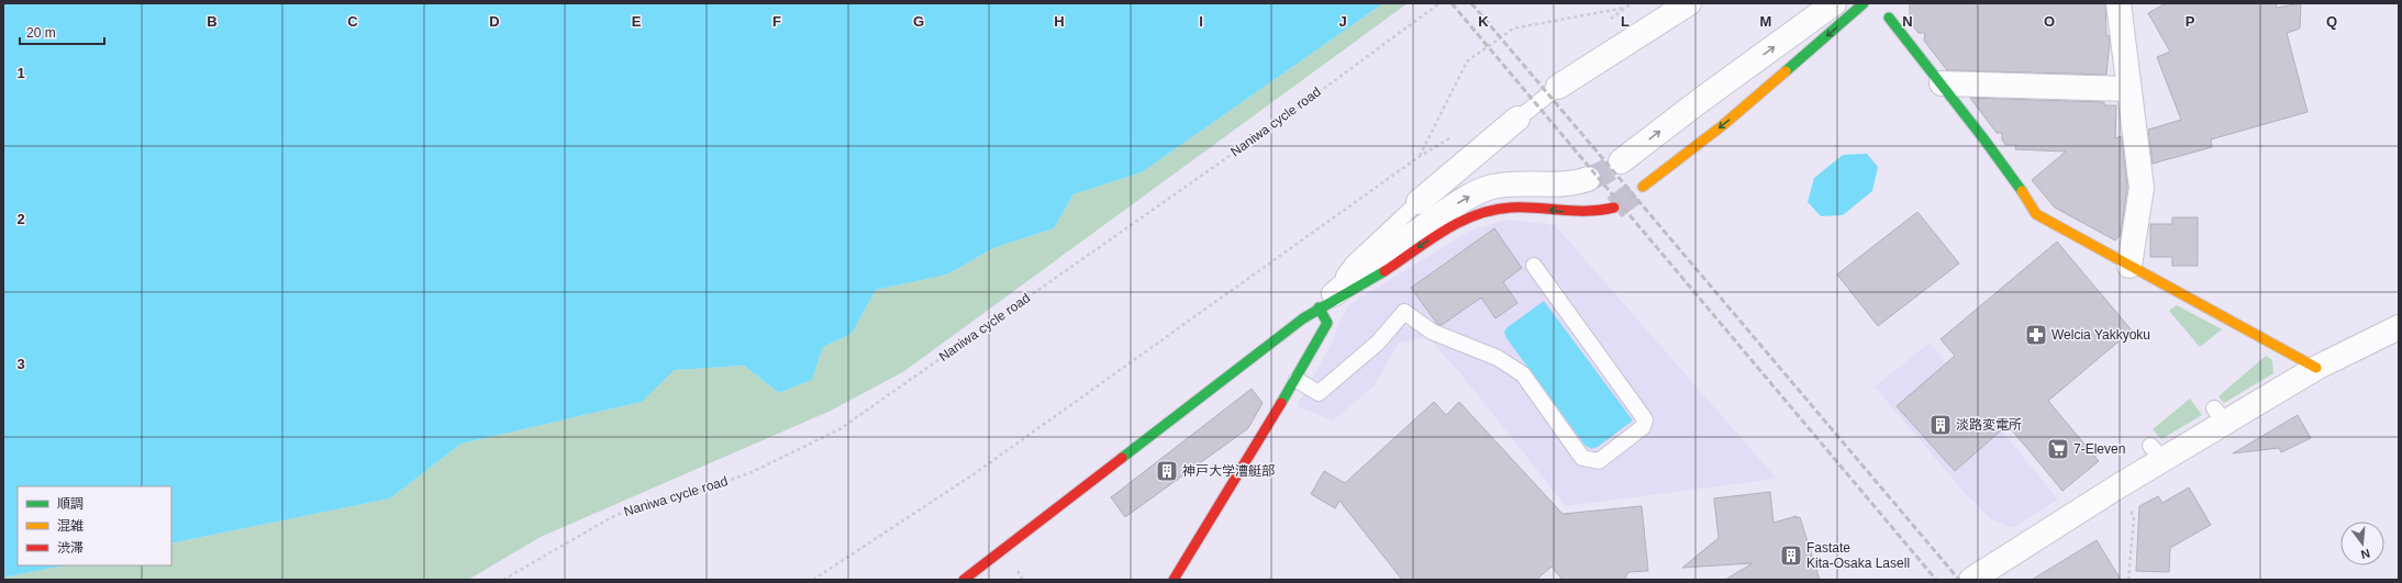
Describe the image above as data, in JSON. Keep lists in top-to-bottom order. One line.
{"streets":{"path":["Naniwa cycle road"]},"places":{"pharmacy":["Welcia Yakkyoku"],"building":["淡路変電所","神戸大学漕艇部","Fastate Kita-Osaka Lasell"],"supermarket":["7-Eleven"]},"legend":["順調","混雑","渋滞"],"scale_bar":"20 m","north":"bottom","grid":{"columns":["B","C","D","E","F","G","H","I","J","K","L","M","N","O","P","Q"],"rows":["1","2","3"]}}
